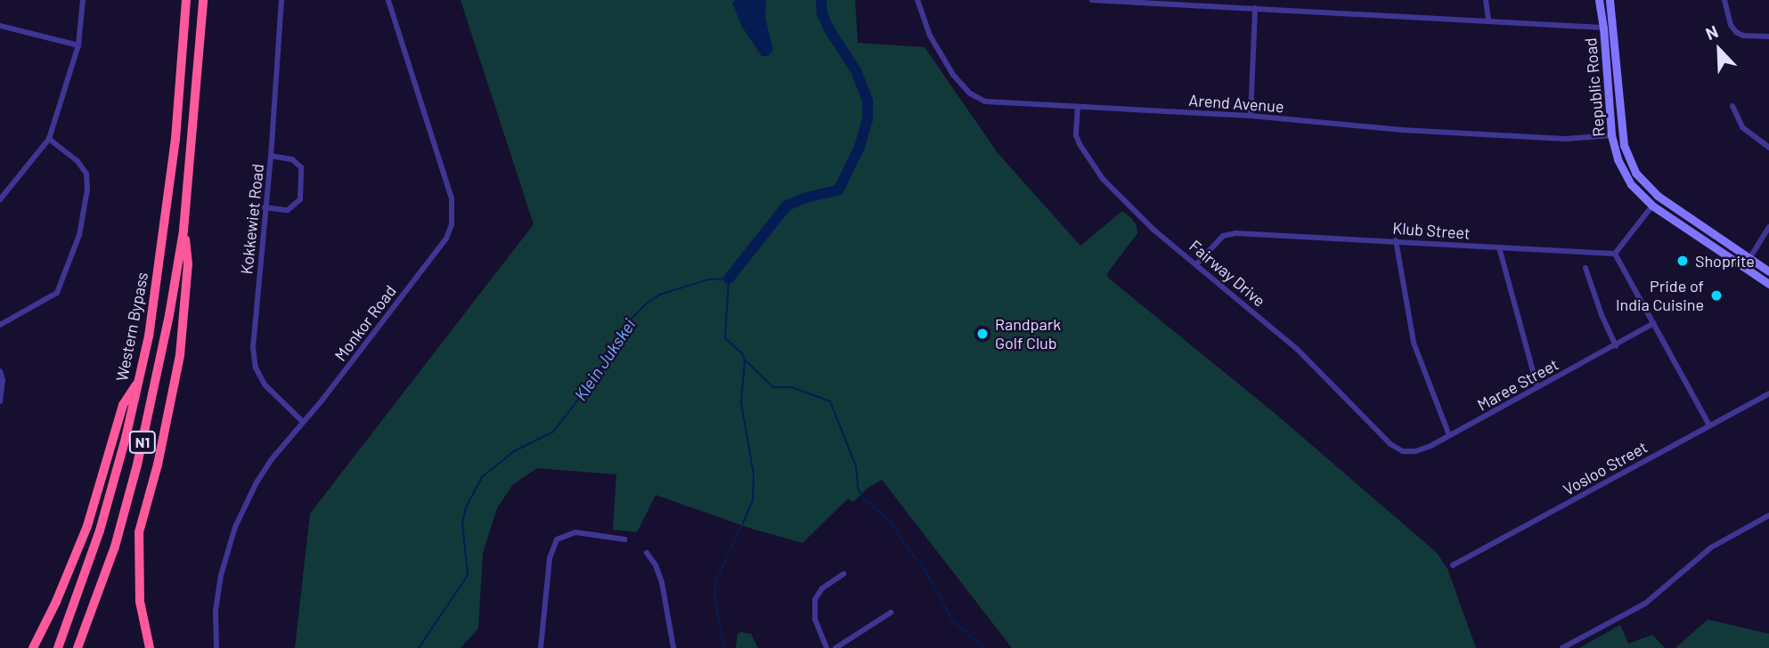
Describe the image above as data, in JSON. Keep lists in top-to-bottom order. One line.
{"streets":{"highway":["Western Bypass","N1"],"main road":["Republic Road"],"street":["Arend Avenue","Kokkewiet Road","Klub Street","Fairway Drive","Monkor Road","Maree Street","Vosloo Street"]},"crossings":[["Republic Road","Arend Avenue"],["Arend Avenue","Fairway Drive"],["Kokkewiet Road","Monkor Road"],["Klub Street","Fairway Drive"],["Fairway Drive","Maree Street"]],"water":["Klein Jukskei"],"places":["Shoprite","Pride of India Cuisine","Randpark Golf Club"],"north":"top left"}
